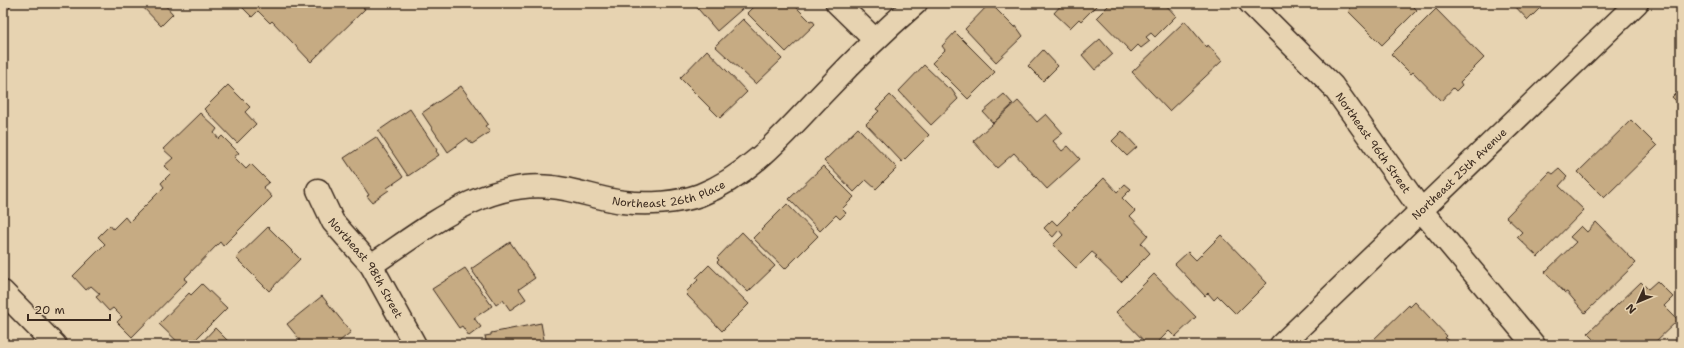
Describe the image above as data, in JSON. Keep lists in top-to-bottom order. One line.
{"streets":{"street":["Northeast 96th Street","Northeast 25th Avenue","Northeast 26th Place","Northeast 98th Street"]},"crossings":[["Northeast 96th Street","Northeast 25th Avenue"],["Northeast 26th Place","Northeast 98th Street"]],"scale_bar":"20 m","north":"bottom left"}
